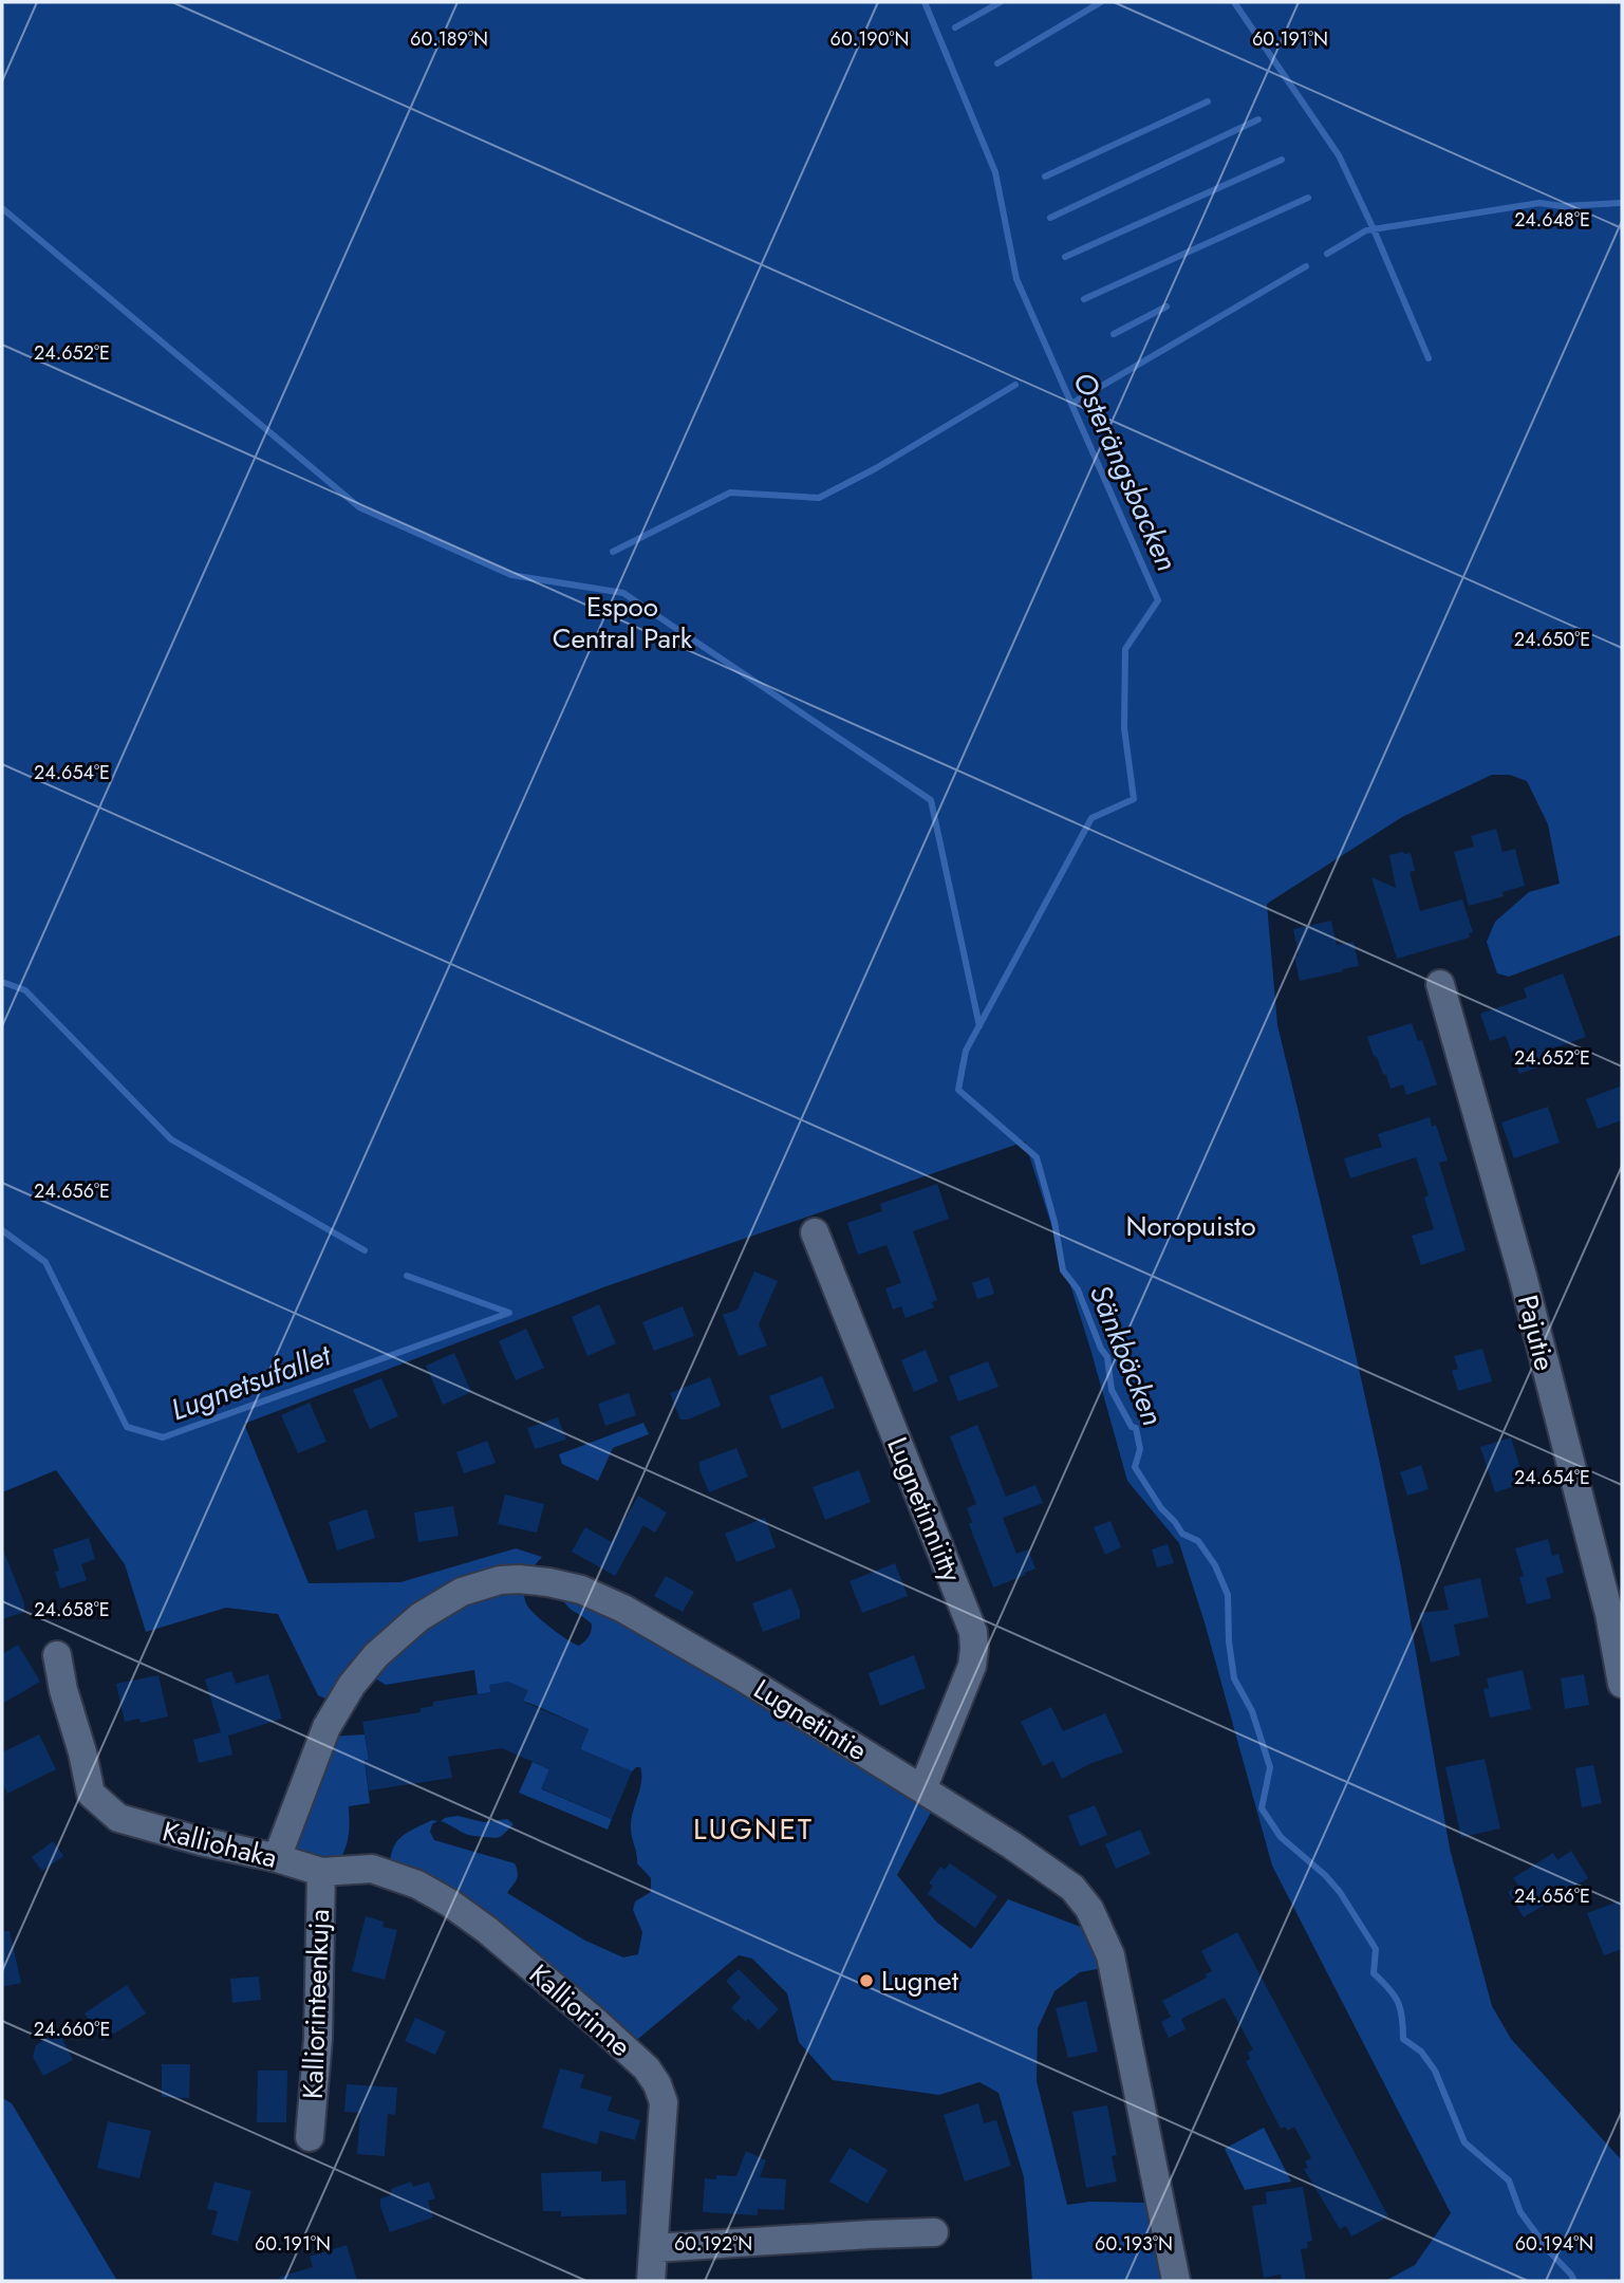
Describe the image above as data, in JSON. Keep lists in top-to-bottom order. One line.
{"streets":{"street":["Pajutie","Lugnetinniitty","Lugnetintie","Kalliohaka","Kalliorinteenkuja","Kalliorinne"]},"crossings":[["Lugnetinniitty","Lugnetintie"],["Lugnetintie","Kalliohaka"],["Kalliohaka","Kalliorinteenkuja"],["Kalliohaka","Kalliorinne"],["Kalliorinteenkuja","Kalliorinne"]],"districts":["LUGNET"],"water":["Osterängsbacken","Sänkbäcken","Lugnetsufallet"],"parks":["Espoo Central Park","Noropuisto"],"places":["Lugnet"],"coordinates":["60.189°N","60.190°N","60.191°N","24.648°E","24.652°E","24.650°E","24.654°E","24.656°E","24.658°E","24.660°E","60.192°N","60.193°N","60.194°N"]}
